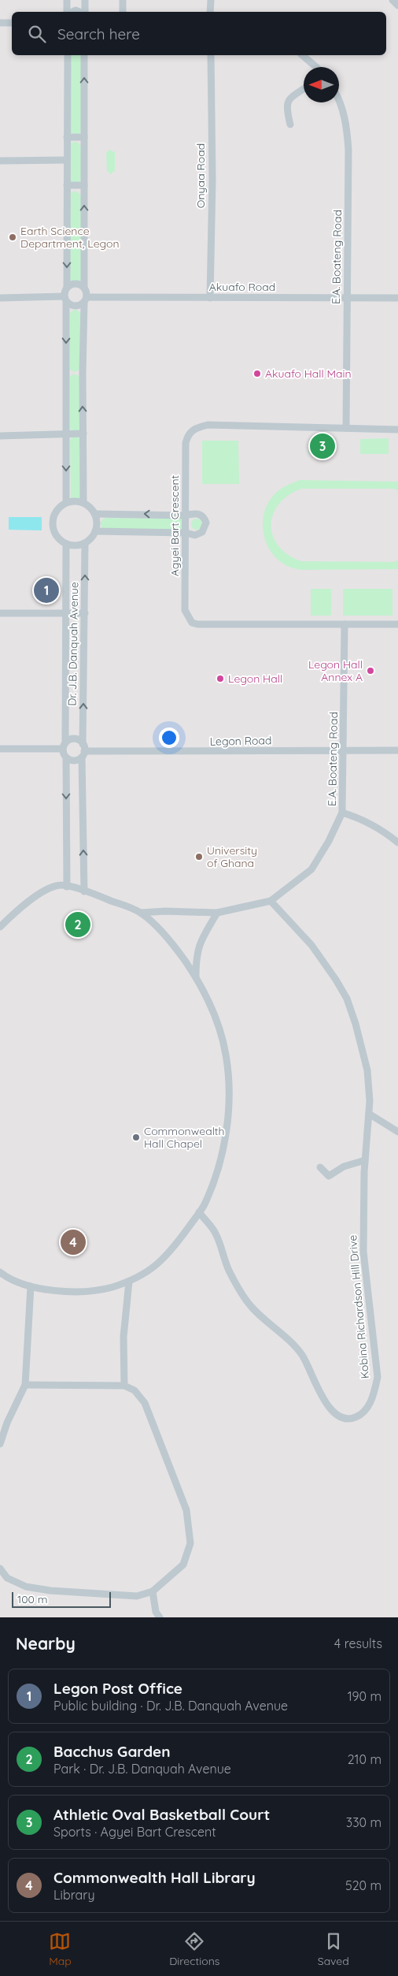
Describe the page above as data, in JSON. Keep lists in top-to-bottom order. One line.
{"streets":{"street":["Onyaa Road","E.A. Boateng Road","Akuafo Road","Agyei Bart Crescent","Dr. J.B. Danquah Avenue","Legon Road","Kobina Richardson Hill Drive"]},"crossings":[["Onyaa Road","Akuafo Road"],["E.A. Boateng Road","Akuafo Road"],["E.A. Boateng Road","Agyei Bart Crescent"],["E.A. Boateng Road","Legon Road"],["E.A. Boateng Road","Kobina Richardson Hill Drive"],["Dr. J.B. Danquah Avenue","Legon Road"]],"places":["Earth Science Department, Legon","Akuafo Hall Main","Legon Hall Annex A","Legon Hall","University of Ghana","Commonwealth Hall Chapel"],"scale_bar":"100 m","north":"left","page":{"search":"Search here","pins":["3","1","2","4"],"scale":"100 m","heading":["Nearby","4 results"],"list":[{"mark":"1","name":"Legon Post Office","note":"Public building · Dr. J.B. Danquah Avenue","value":"190 m"},{"mark":"2","name":"Bacchus Garden","note":"Park · Dr. J.B. Danquah Avenue","value":"210 m"},{"mark":"3","name":"Athletic Oval Basketball Court","note":"Sports · Agyei Bart Crescent","value":"330 m"},{"mark":"4","name":"Commonwealth Hall Library","note":"Library","value":"520 m"}],"nav":["Map","Directions","Saved"]}}
